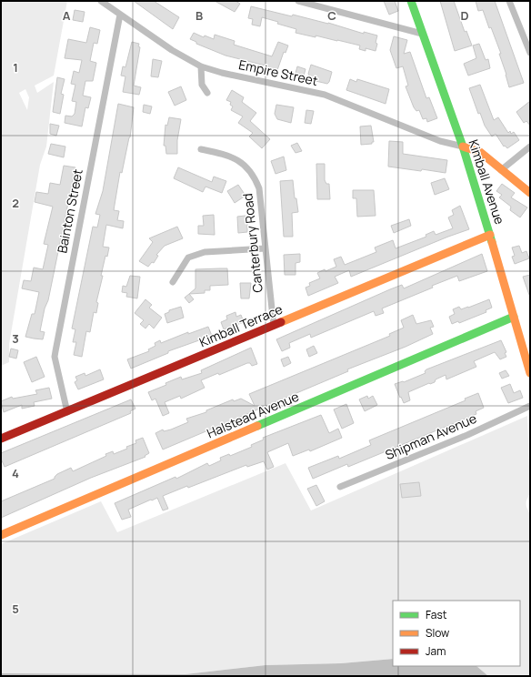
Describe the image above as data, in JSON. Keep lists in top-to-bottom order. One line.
{"streets":{"street":["Empire Street","Kimball Avenue","Bainton Street","Canterbury Road","Kimball Terrace","Halstead Avenue","Shipman Avenue"]},"crossings":[["Empire Street","Kimball Avenue"],["Empire Street","Bainton Street"],["Kimball Avenue","Kimball Terrace"],["Kimball Avenue","Halstead Avenue"],["Bainton Street","Kimball Terrace"],["Canterbury Road","Kimball Terrace"]],"legend":["Fast","Slow","Jam"],"grid":{"columns":["A","B","C","D"],"rows":["1","2","3","4","5"]}}
